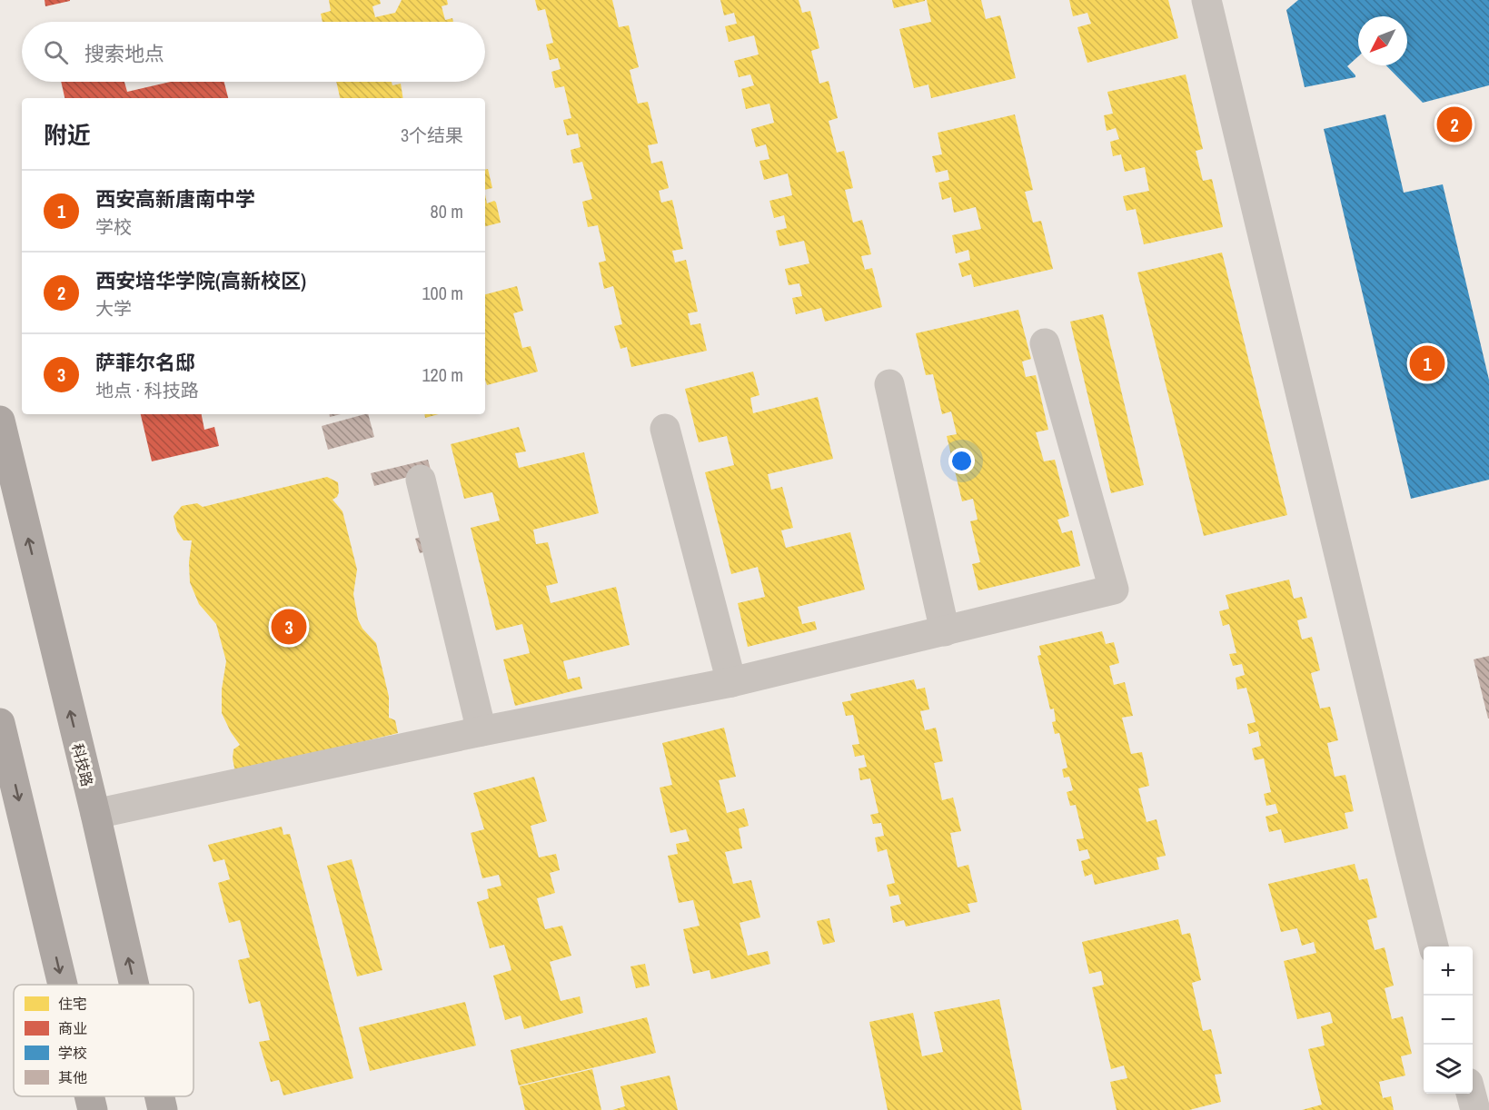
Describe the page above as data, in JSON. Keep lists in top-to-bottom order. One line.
{"streets":{"main road":["科技路"]},"legend":["住宅","商业","学校","其他"],"north":"bottom left","page":{"search":"搜索地点","heading":["附近","3个结果"],"pins":["2","1","3"],"list":[{"mark":"1","name":"西安高新唐南中学","note":"学校","value":"80 m"},{"mark":"2","name":"西安培华学院(高新校区)","note":"大学","value":"100 m"},{"mark":"3","name":"萨菲尔名邸","note":"地点 · 科技路","value":"120 m"}],"map_buttons":["+","−"]}}
